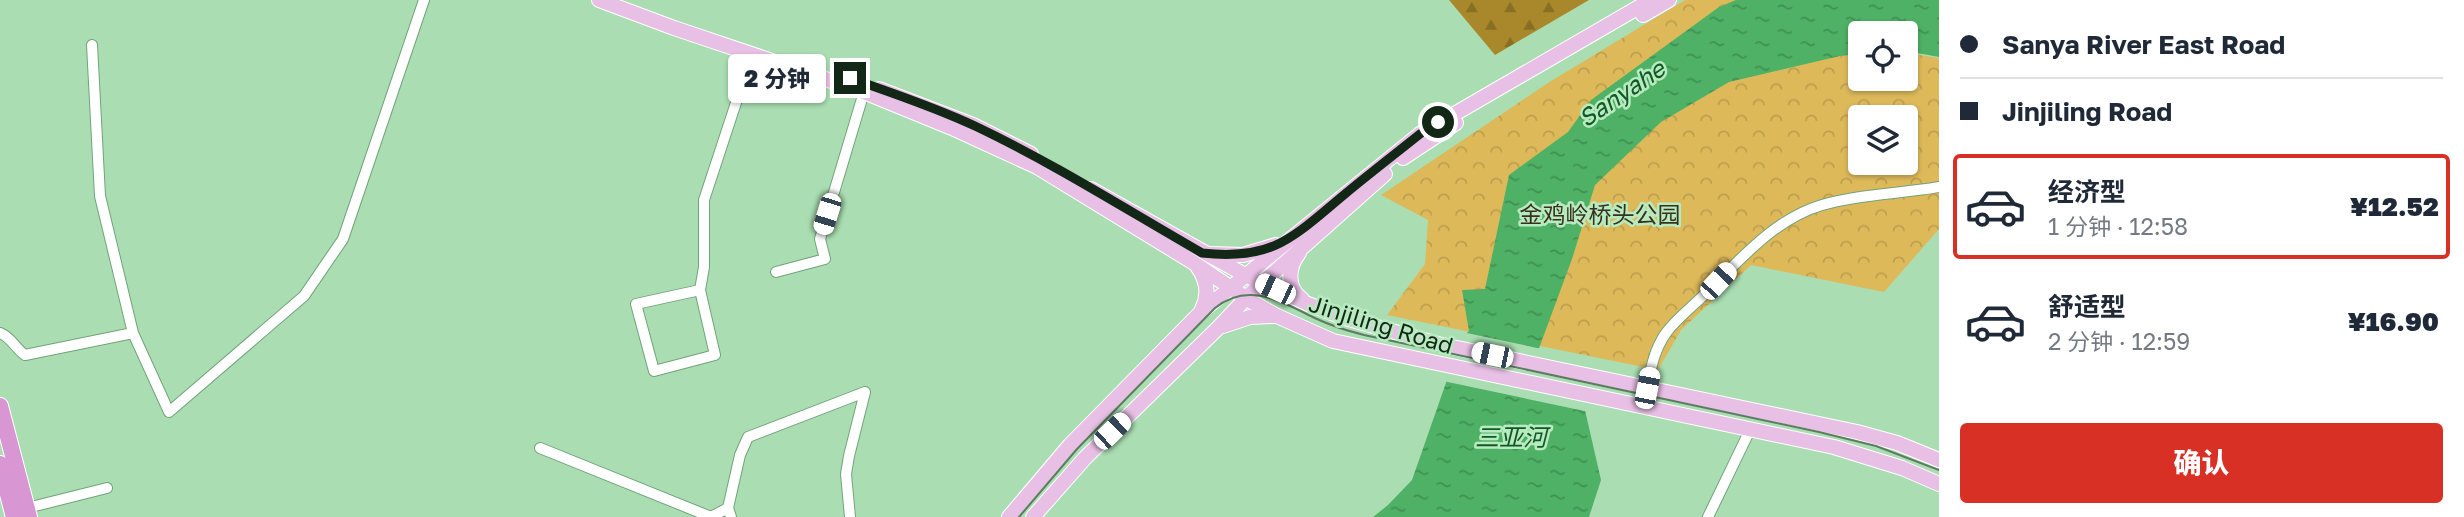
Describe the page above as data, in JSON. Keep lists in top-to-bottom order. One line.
{"streets":{"main road":["Jinjiling Road"]},"water":["Sanyahe","三亚河"],"parks":["金鸡岭桥头公园"],"page":{"banner":["Sanya River East Road","Jinjiling Road"],"bubble":"2 分钟","list":[{"name":"经济型","note":"1 分钟 · 12:58","value":"¥12.52"},{"name":"舒适型","note":"2 分钟 · 12:59","value":"¥16.90"}],"buttons":"确认"}}
